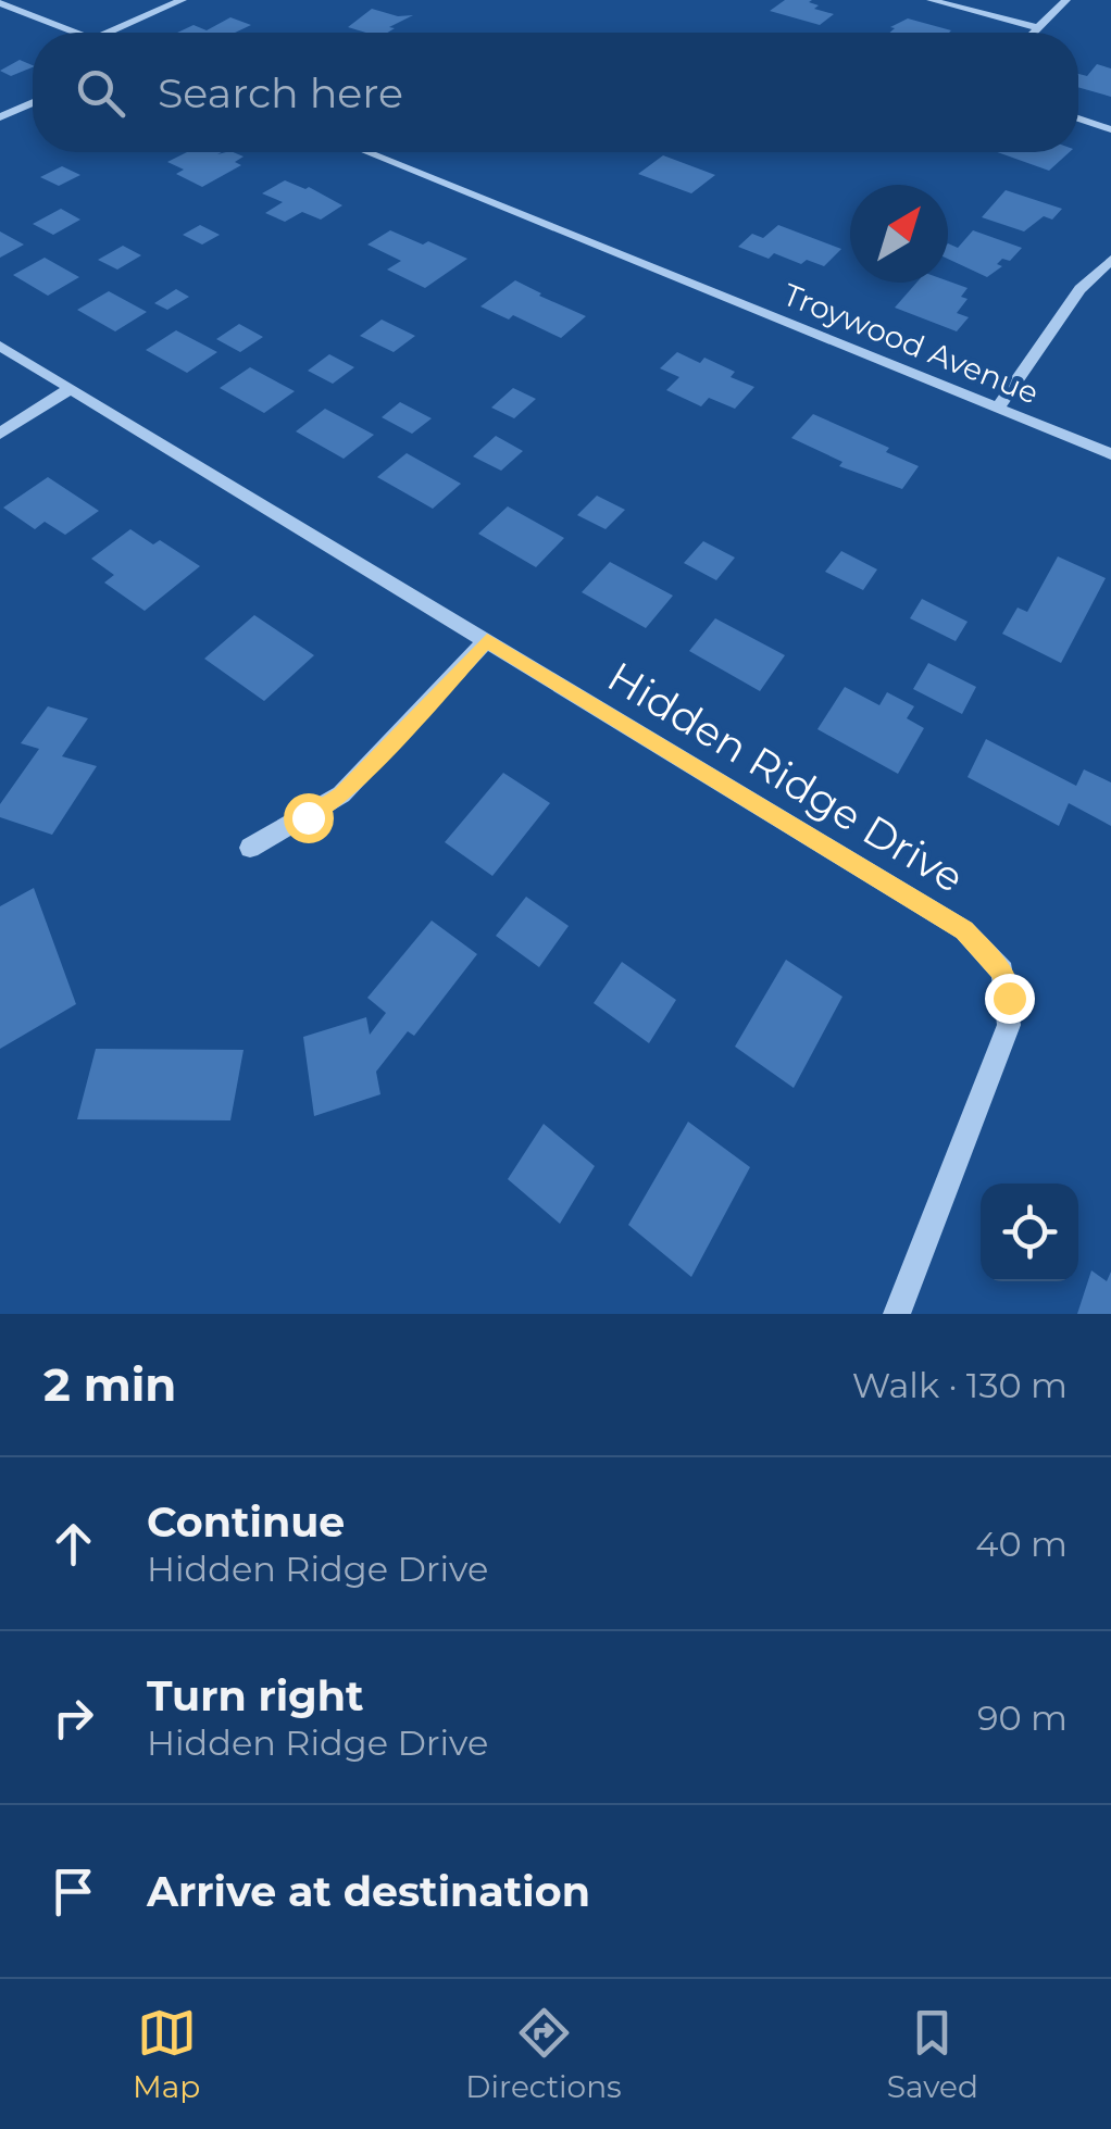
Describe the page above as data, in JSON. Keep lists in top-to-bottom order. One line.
{"streets":{"street":["Troywood Avenue","Hidden Ridge Drive"]},"north":"top right","page":{"search":"Search here","heading":["2 min","Walk · 130 m"],"list":[["Continue","Hidden Ridge Drive","40 m"],["Turn right","Hidden Ridge Drive","90 m"],"Arrive at destination"],"nav":["Map","Directions","Saved"]}}
